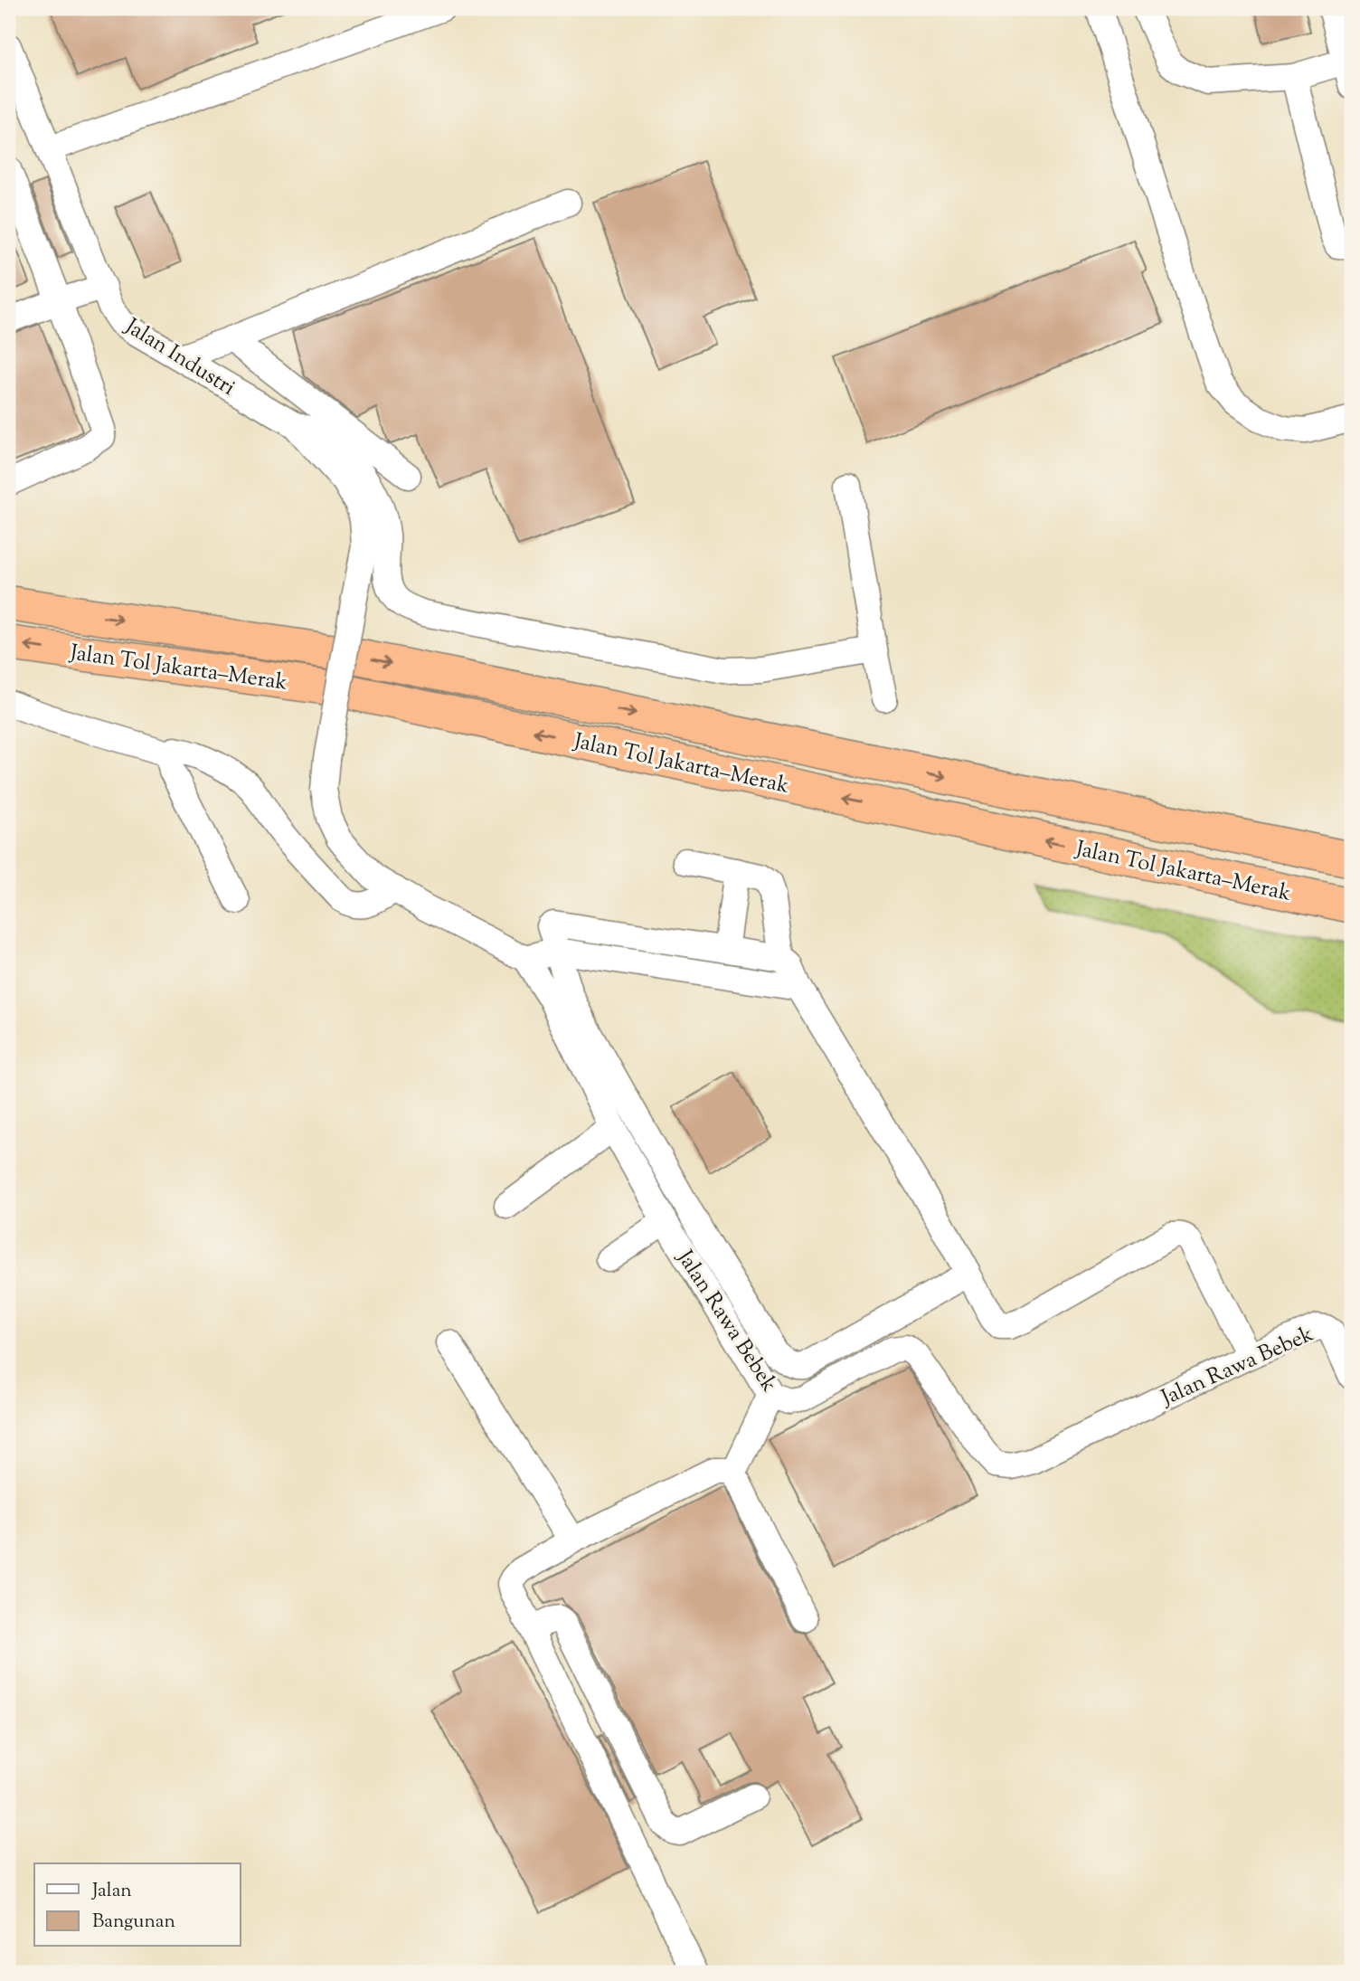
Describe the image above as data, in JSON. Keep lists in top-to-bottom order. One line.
{"streets":{"highway":["Jalan Tol Jakarta–Merak"],"street":["Jalan Industri","Jalan Rawa Bebek"]},"legend":["Jalan","Bangunan"]}
